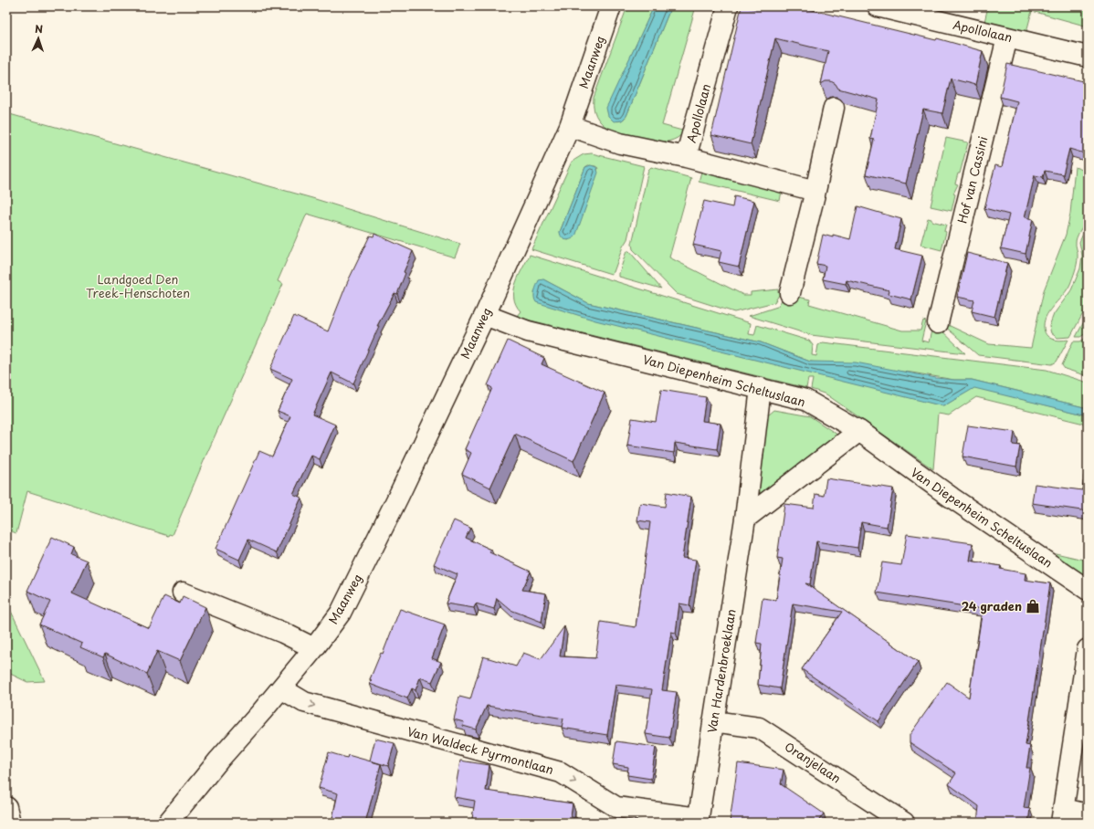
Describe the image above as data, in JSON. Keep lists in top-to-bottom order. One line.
{"streets":{"street":["Apollolaan","Maanweg","Hof van Cassini","Van Diepenheim Scheltuslaan","Van Hardenbroeklaan","Van Waldeck Pyrmontlaan","Oranjelaan"]},"crossings":[["Apollolaan","Maanweg"],["Apollolaan","Hof van Cassini"],["Maanweg","Van Diepenheim Scheltuslaan"],["Maanweg","Van Waldeck Pyrmontlaan"],["Van Diepenheim Scheltuslaan","Van Hardenbroeklaan"],["Van Hardenbroeklaan","Van Waldeck Pyrmontlaan"],["Van Hardenbroeklaan","Oranjelaan"]],"one_way":["Van Waldeck Pyrmontlaan"],"parks":["Landgoed Den Treek-Henschoten"],"places":{"shop":["24 graden"]},"north":"top"}
